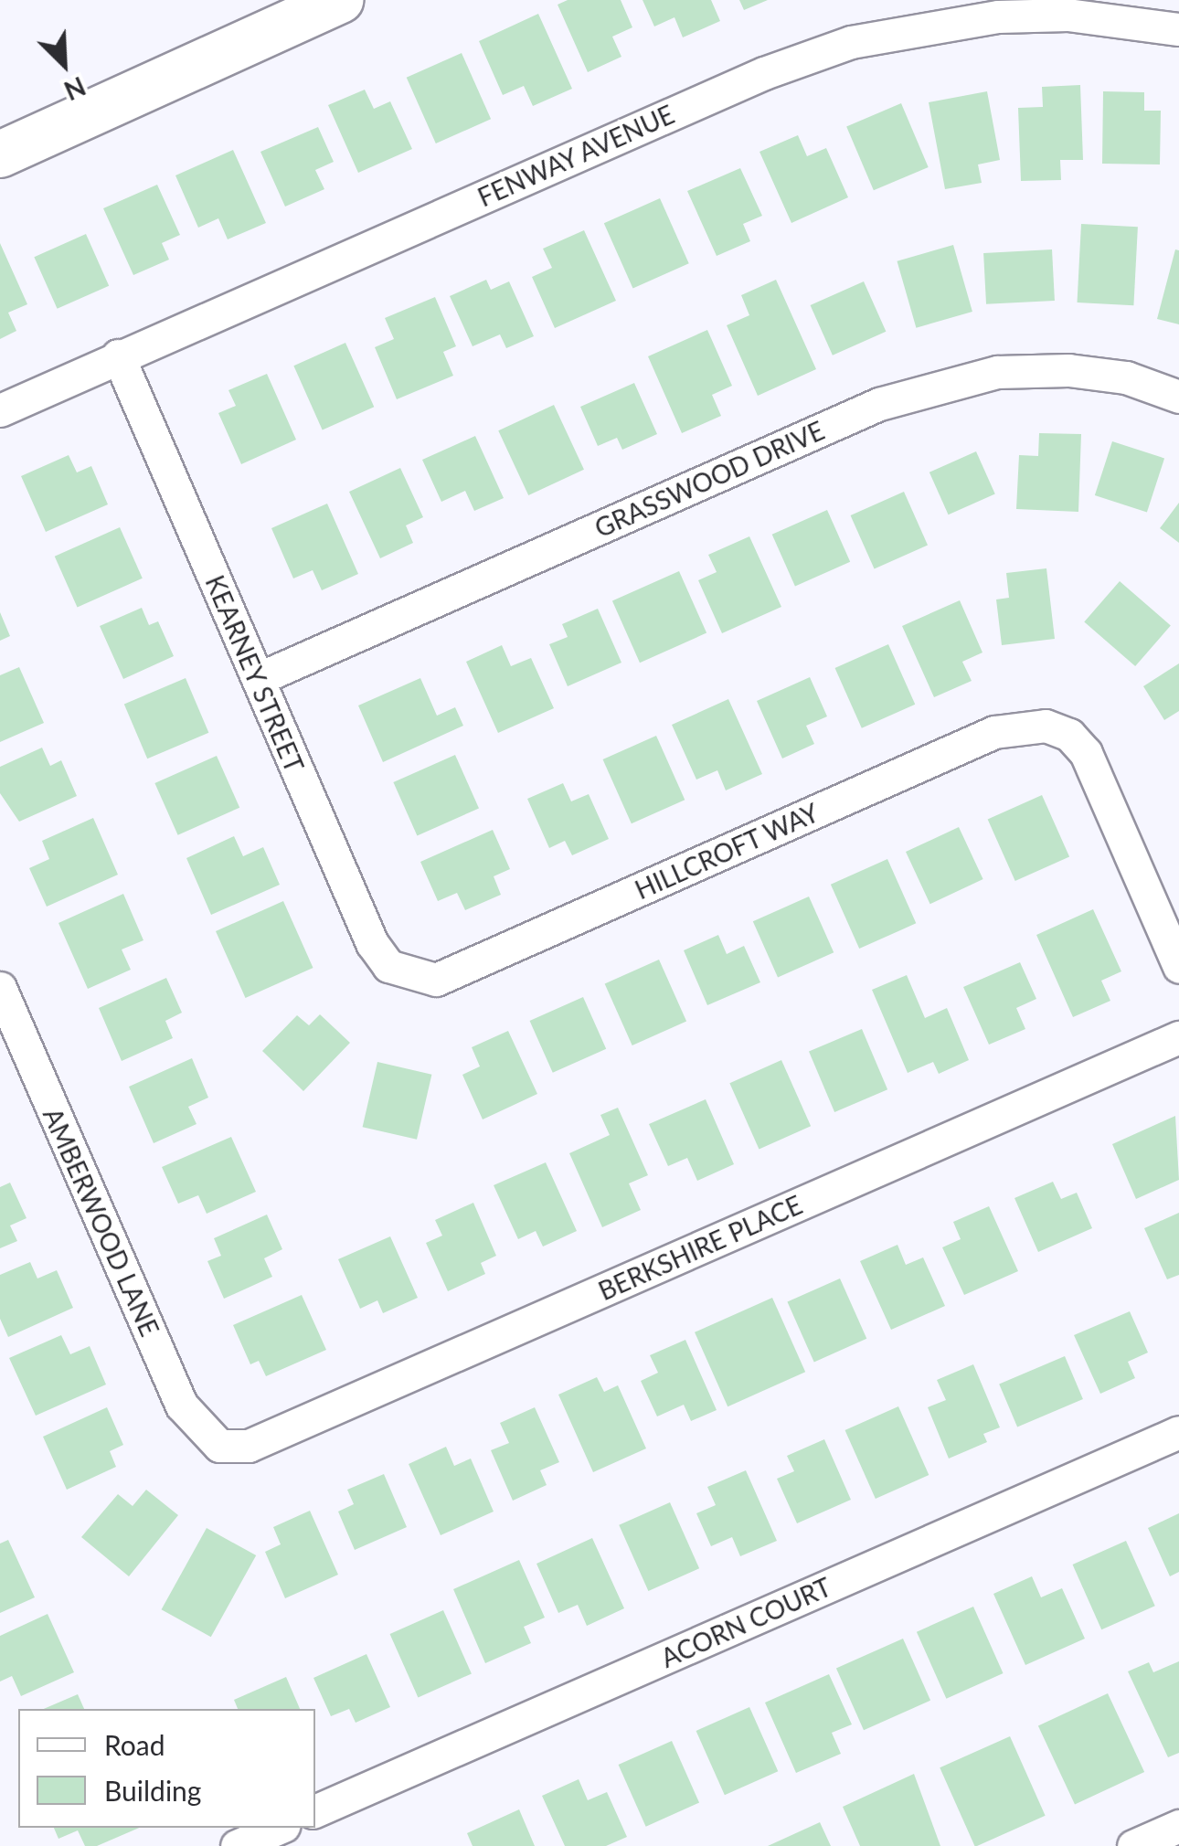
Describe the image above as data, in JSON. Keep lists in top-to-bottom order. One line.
{"streets":{"street":["FENWAY AVENUE","GRASSWOOD DRIVE","KEARNEY STREET","HILLCROFT WAY","AMBERWOOD LANE","BERKSHIRE PLACE","ACORN COURT"]},"crossings":[["FENWAY AVENUE","KEARNEY STREET"],["GRASSWOOD DRIVE","KEARNEY STREET"],["KEARNEY STREET","HILLCROFT WAY"],["AMBERWOOD LANE","BERKSHIRE PLACE"]],"legend":["Road","Building"],"north":"bottom right"}
